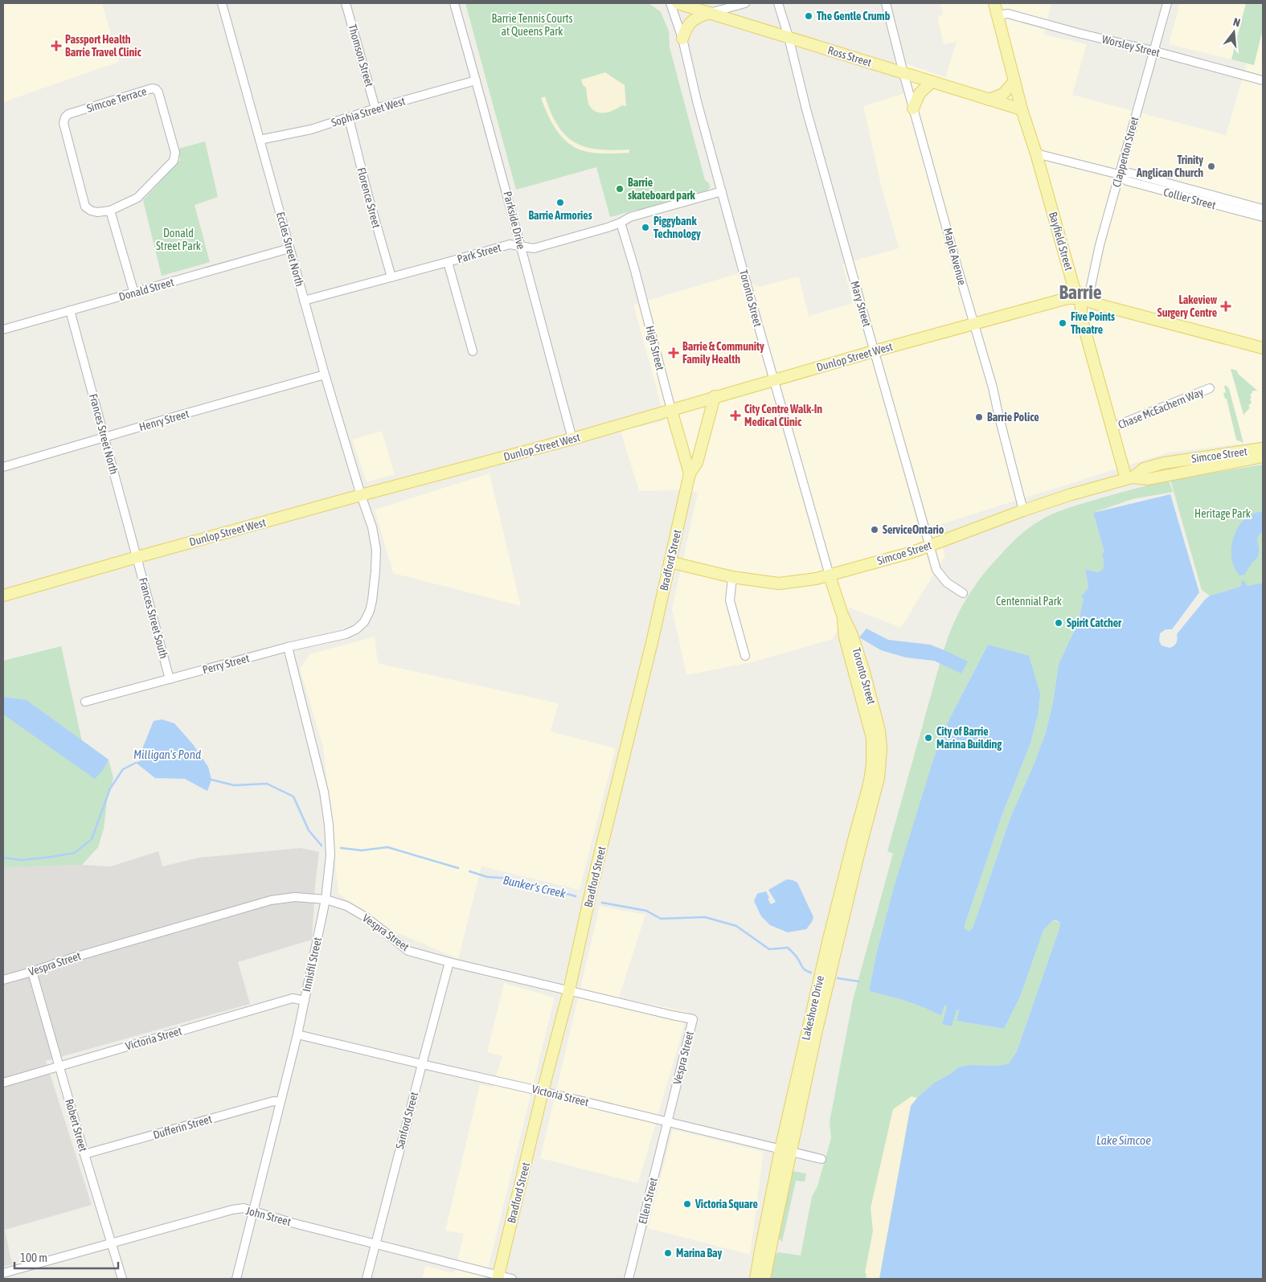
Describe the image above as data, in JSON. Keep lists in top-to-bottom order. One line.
{"streets":{"main road":["Ross Street","Bayfield Street","Toronto Street","High Street","Dunlop Street West","Simcoe Street","Bradford Street","Lakeshore Drive"],"street":["Worsley Street","Thomson Street","Simcoe Terrace","Sophia Street West","Clapperton Street","Florence Street","Collier Street","Parkside Drive","Eccles Street North","Park Street","Maple Avenue","Donald Street","Mary Street","Chase McEachern Way","Henry Street","Frances Street North","Frances Street South","Perry Street","Vespra Street","Innisfil Street","Victoria Street","Sanford Street","Robert Street","Dufferin Street","Ellen Street","John Street"]},"crossings":[["Worsley Street","Clapperton Street"],["Worsley Street","Bayfield Street"],["Thomson Street","Sophia Street West"],["Ross Street","Bayfield Street"],["Ross Street","Maple Avenue"],["Ross Street","Mary Street"],["Sophia Street West","Florence Street"],["Sophia Street West","Parkside Drive"],["Sophia Street West","Eccles Street North"],["Clapperton Street","Collier Street"],["Clapperton Street","Bayfield Street"],["Clapperton Street","Dunlop Street West"],["Florence Street","Park Street"],["Collier Street","Bayfield Street"],["Parkside Drive","Park Street"],["Parkside Drive","Dunlop Street West"],["Bayfield Street","Dunlop Street West"],["Bayfield Street","Chase McEachern Way"],["Bayfield Street","Simcoe Street"],["Eccles Street North","Park Street"],["Eccles Street North","Donald Street"],["Eccles Street North","Dunlop Street West"],["Eccles Street North","Henry Street"],["Eccles Street North","Perry Street"],["Park Street","Toronto Street"],["Park Street","High Street"],["Maple Avenue","Dunlop Street West"],["Maple Avenue","Simcoe Street"],["Donald Street","Frances Street North"],["Toronto Street","Dunlop Street West"],["Toronto Street","Simcoe Street"],["Toronto Street","Lakeshore Drive"],["Mary Street","Dunlop Street West"],["Mary Street","Simcoe Street"],["High Street","Dunlop Street West"],["High Street","Bradford Street"],["Dunlop Street West","Frances Street North"],["Dunlop Street West","Bradford Street"],["Dunlop Street West","Frances Street South"],["Henry Street","Frances Street North"],["Frances Street North","Frances Street South"],["Simcoe Street","Bradford Street"],["Bradford Street","Vespra Street"],["Bradford Street","Victoria Street"],["Bradford Street","John Street"],["Frances Street South","Perry Street"],["Perry Street","Innisfil Street"],["Vespra Street","Innisfil Street"],["Vespra Street","Victoria Street"],["Vespra Street","Sanford Street"],["Vespra Street","Robert Street"],["Vespra Street","Ellen Street"],["Innisfil Street","Victoria Street"],["Innisfil Street","Dufferin Street"],["Innisfil Street","John Street"],["Lakeshore Drive","Victoria Street"],["Victoria Street","Sanford Street"],["Victoria Street","Robert Street"],["Victoria Street","Ellen Street"],["Sanford Street","John Street"],["Robert Street","Dufferin Street"],["Robert Street","John Street"]],"districts":["Barrie"],"water":["Milligan's Pond","Bunker's Creek","Lake Simcoe"],"parks":["Barrie Tennis Courts at Queens Park","Donald Street Park","Heritage Park","Centennial Park"],"places":{"other":["The Gentle Crumb","Trinity Anglican Church","Barrie skateboard park","Barrie Armories","Piggybank Technology","Five Points Theatre","Barrie Police","ServiceOntario","Spirit Catcher","City of Barrie Marina Building","Victoria Square","Marina Bay"],"health":["Passport Health Barrie Travel Clinic","Lakeview Surgery Centre","Barrie & Community Family Health","City Centre Walk-In Medical Clinic"]},"scale_bar":"100 m","north":"top"}
